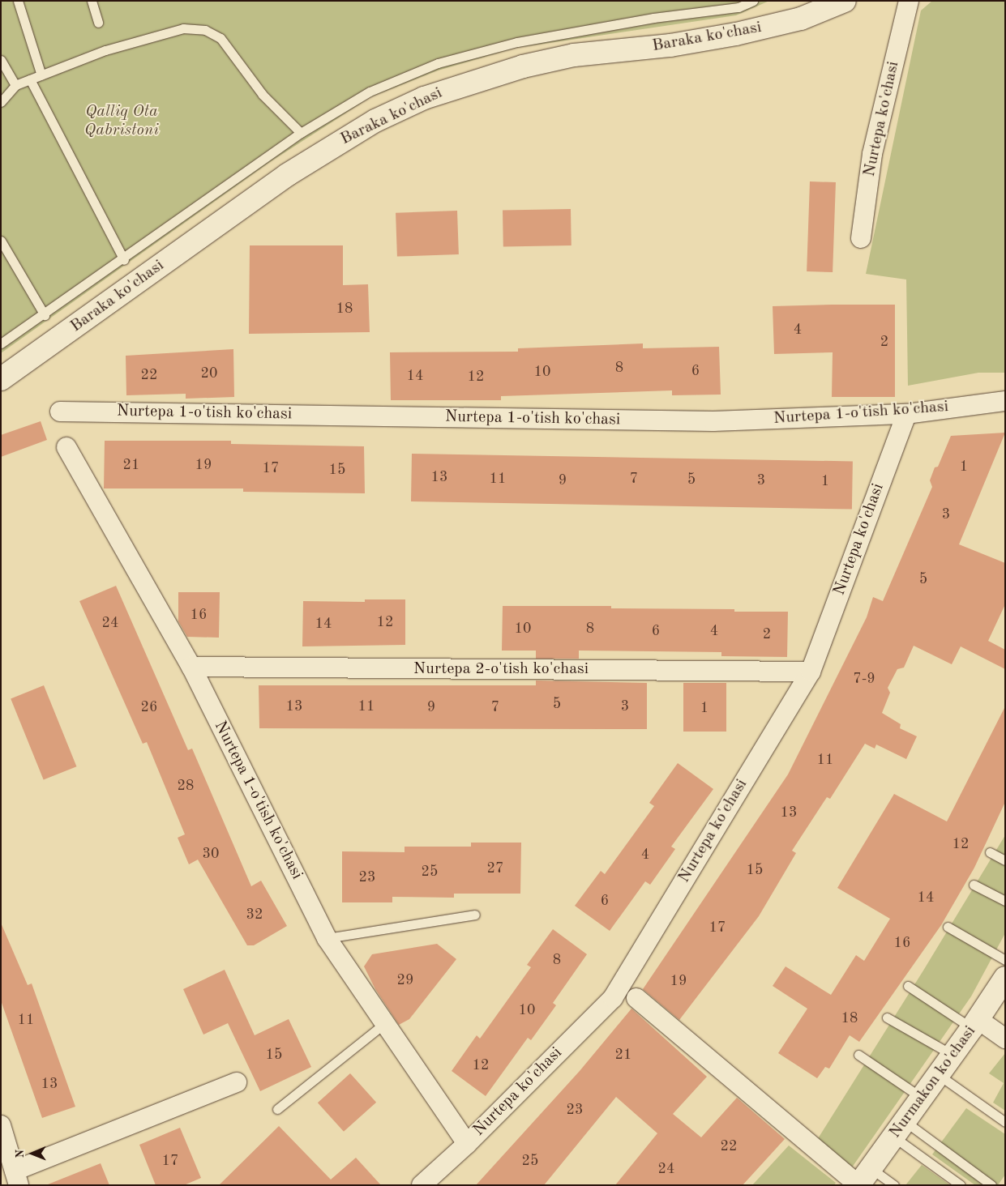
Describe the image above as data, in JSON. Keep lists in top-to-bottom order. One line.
{"streets":{"main road":["Baraka ko'chasi","Nurmakon ko'chasi"],"street":["Nurtepa ko'chasi","Nurtepa 1-o'tish ko'chasi","Nurtepa 2-o'tish ko'chasi"]},"crossings":[["Nurtepa ko'chasi","Nurtepa 1-o'tish ko'chasi"],["Nurtepa ko'chasi","Nurtepa 2-o'tish ko'chasi"],["Nurtepa 1-o'tish ko'chasi","Nurtepa 2-o'tish ko'chasi"]],"parks":["Qalliq Ota Qabristoni"],"house_numbers":["18","4","2","8","6","10","20","22","14","12","21","19","1","17","15","13","11","7","5","9","3","1","3","5","16","12","24","14","10","8","6","4","2","7-9","5","13","11","3","26","9","7","1","11","28","13","12","30","4","27","15","25","23","14","6","32","17","16","8","29","19","10","18","11","15","21","12","13","23","22","17","25","24"],"north":"left"}
